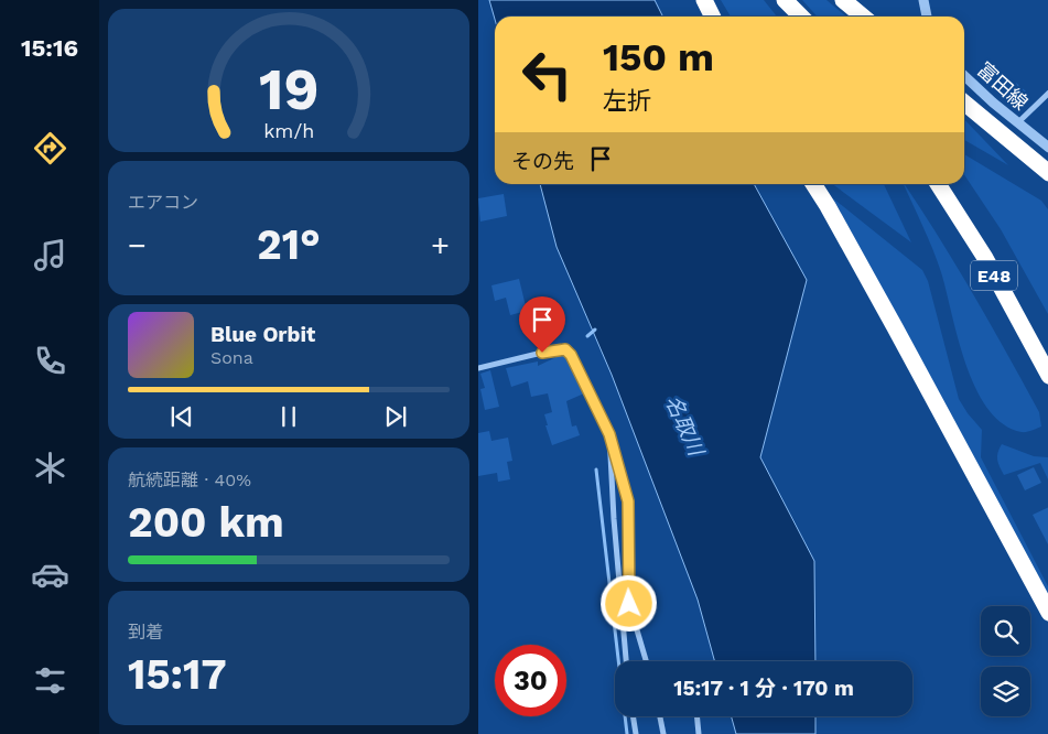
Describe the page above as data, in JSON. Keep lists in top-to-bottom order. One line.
{"streets":{"highway":["E48"],"street":["富田線"]},"water":["名取川"],"page":{"tabs":"15:16","turn":["150 m","左折"],"then":"その先","tile":["エアコン",["航続距離 · 40%","200 km"],["到着","15:17"]],"heat":["−","21°","+"],"song":["Blue Orbit","Sona"],"limit":"30","trip":"15:17 · 1 分 · 170 m","gauge":["19","km/h"]}}
